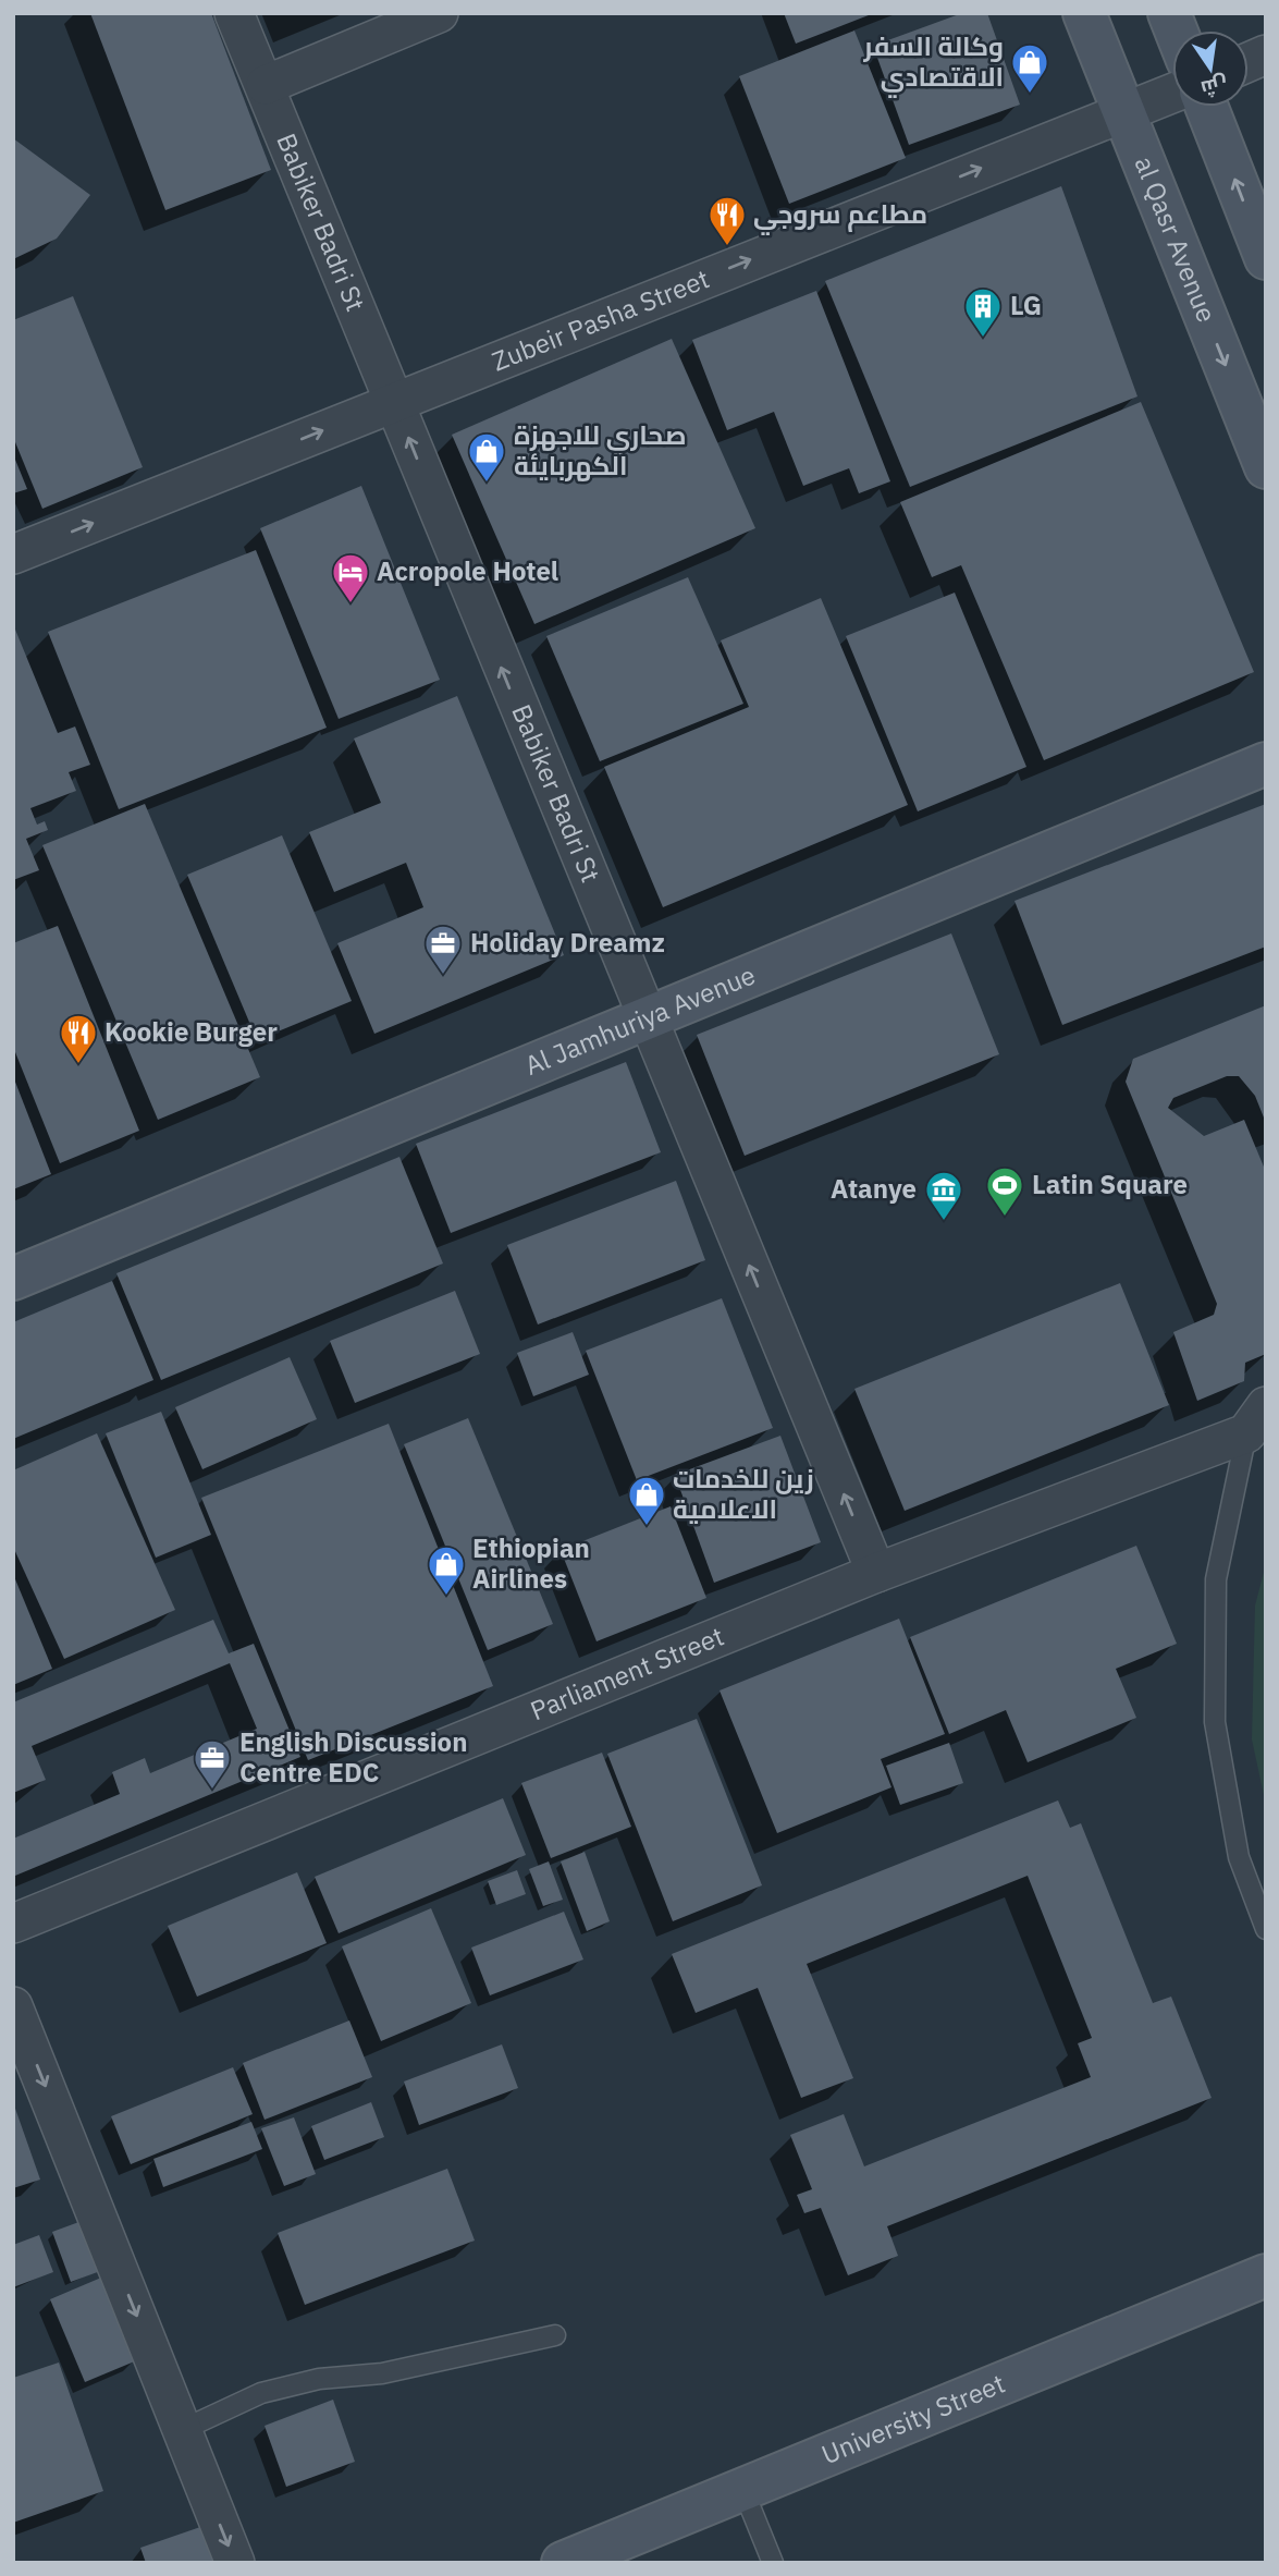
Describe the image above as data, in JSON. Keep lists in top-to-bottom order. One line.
{"streets":{"main road":["al Qasr Avenue","Al Jamhuriya Avenue","University Street"],"street":["Babiker Badri St","Zubeir Pasha Street","Parliament Street"]},"crossings":[["Babiker Badri St","Zubeir Pasha Street"],["Babiker Badri St","Al Jamhuriya Avenue"],["Babiker Badri St","Parliament Street"],["al Qasr Avenue","Zubeir Pasha Street"]],"one_way":["Babiker Badri St","Zubeir Pasha Street"],"places":{"shop":["وكالة السفر الاقتصادي","صحاري للاجهزة الكهربايئة","زين للخدمات الاعلامية","Ethiopian Airlines"],"restaurant":["مطاعم سروجي","Kookie Burger"],"building":["LG"],"hotel":["Acropole Hotel"],"office":["Holiday Dreamz","English Discussion Centre EDC"],"sports":["Latin Square"],"museum":["Atanye"]},"north":"bottom"}
